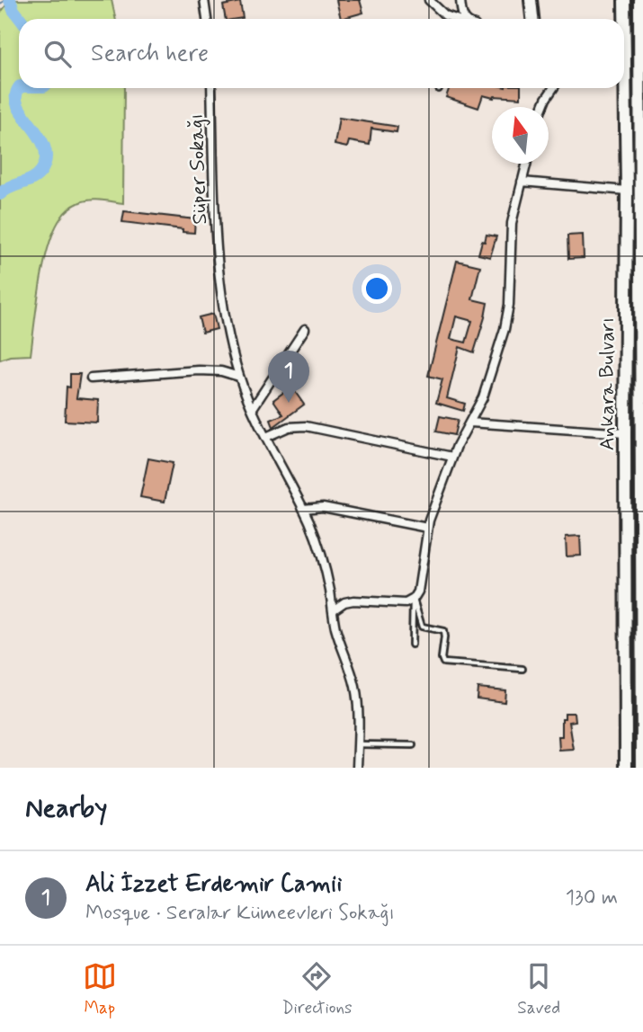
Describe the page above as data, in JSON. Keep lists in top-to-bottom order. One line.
{"streets":{"main road":["Ankara Bulvarı"],"street":["Süper Sokağı"]},"north":"top","page":{"search":"Search here","pins":"1","heading":"Nearby","list":[{"mark":"1","name":"Ali İzzet Erdemir Camii","note":"Mosque · Seralar Kümeevleri Sokağı","value":"130 m"}],"nav":["Map","Directions","Saved"]}}
